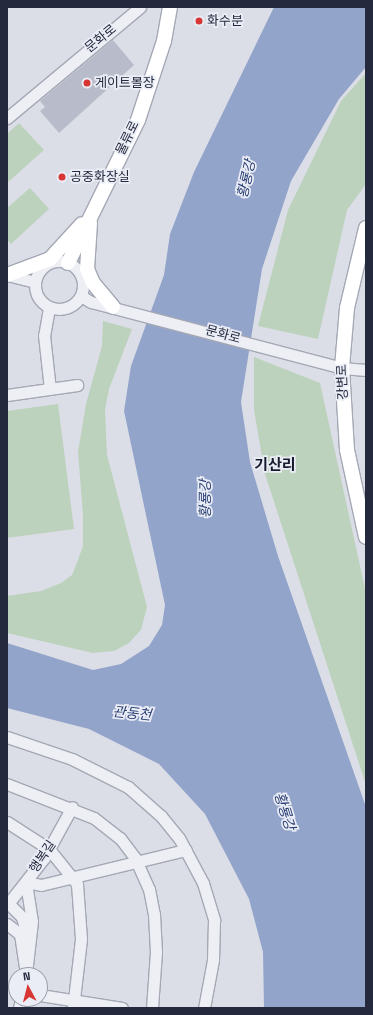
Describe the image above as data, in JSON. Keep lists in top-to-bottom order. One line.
{"streets":{"main road":["물류로","강변로"],"street":["문화로","행복길"]},"crossings":[["문화로","물류로"],["문화로","강변로"]],"districts":["기산리"],"water":["황룡강","관동천"],"places":["화수분","게이트볼장","공중화장실"],"north":"top"}
